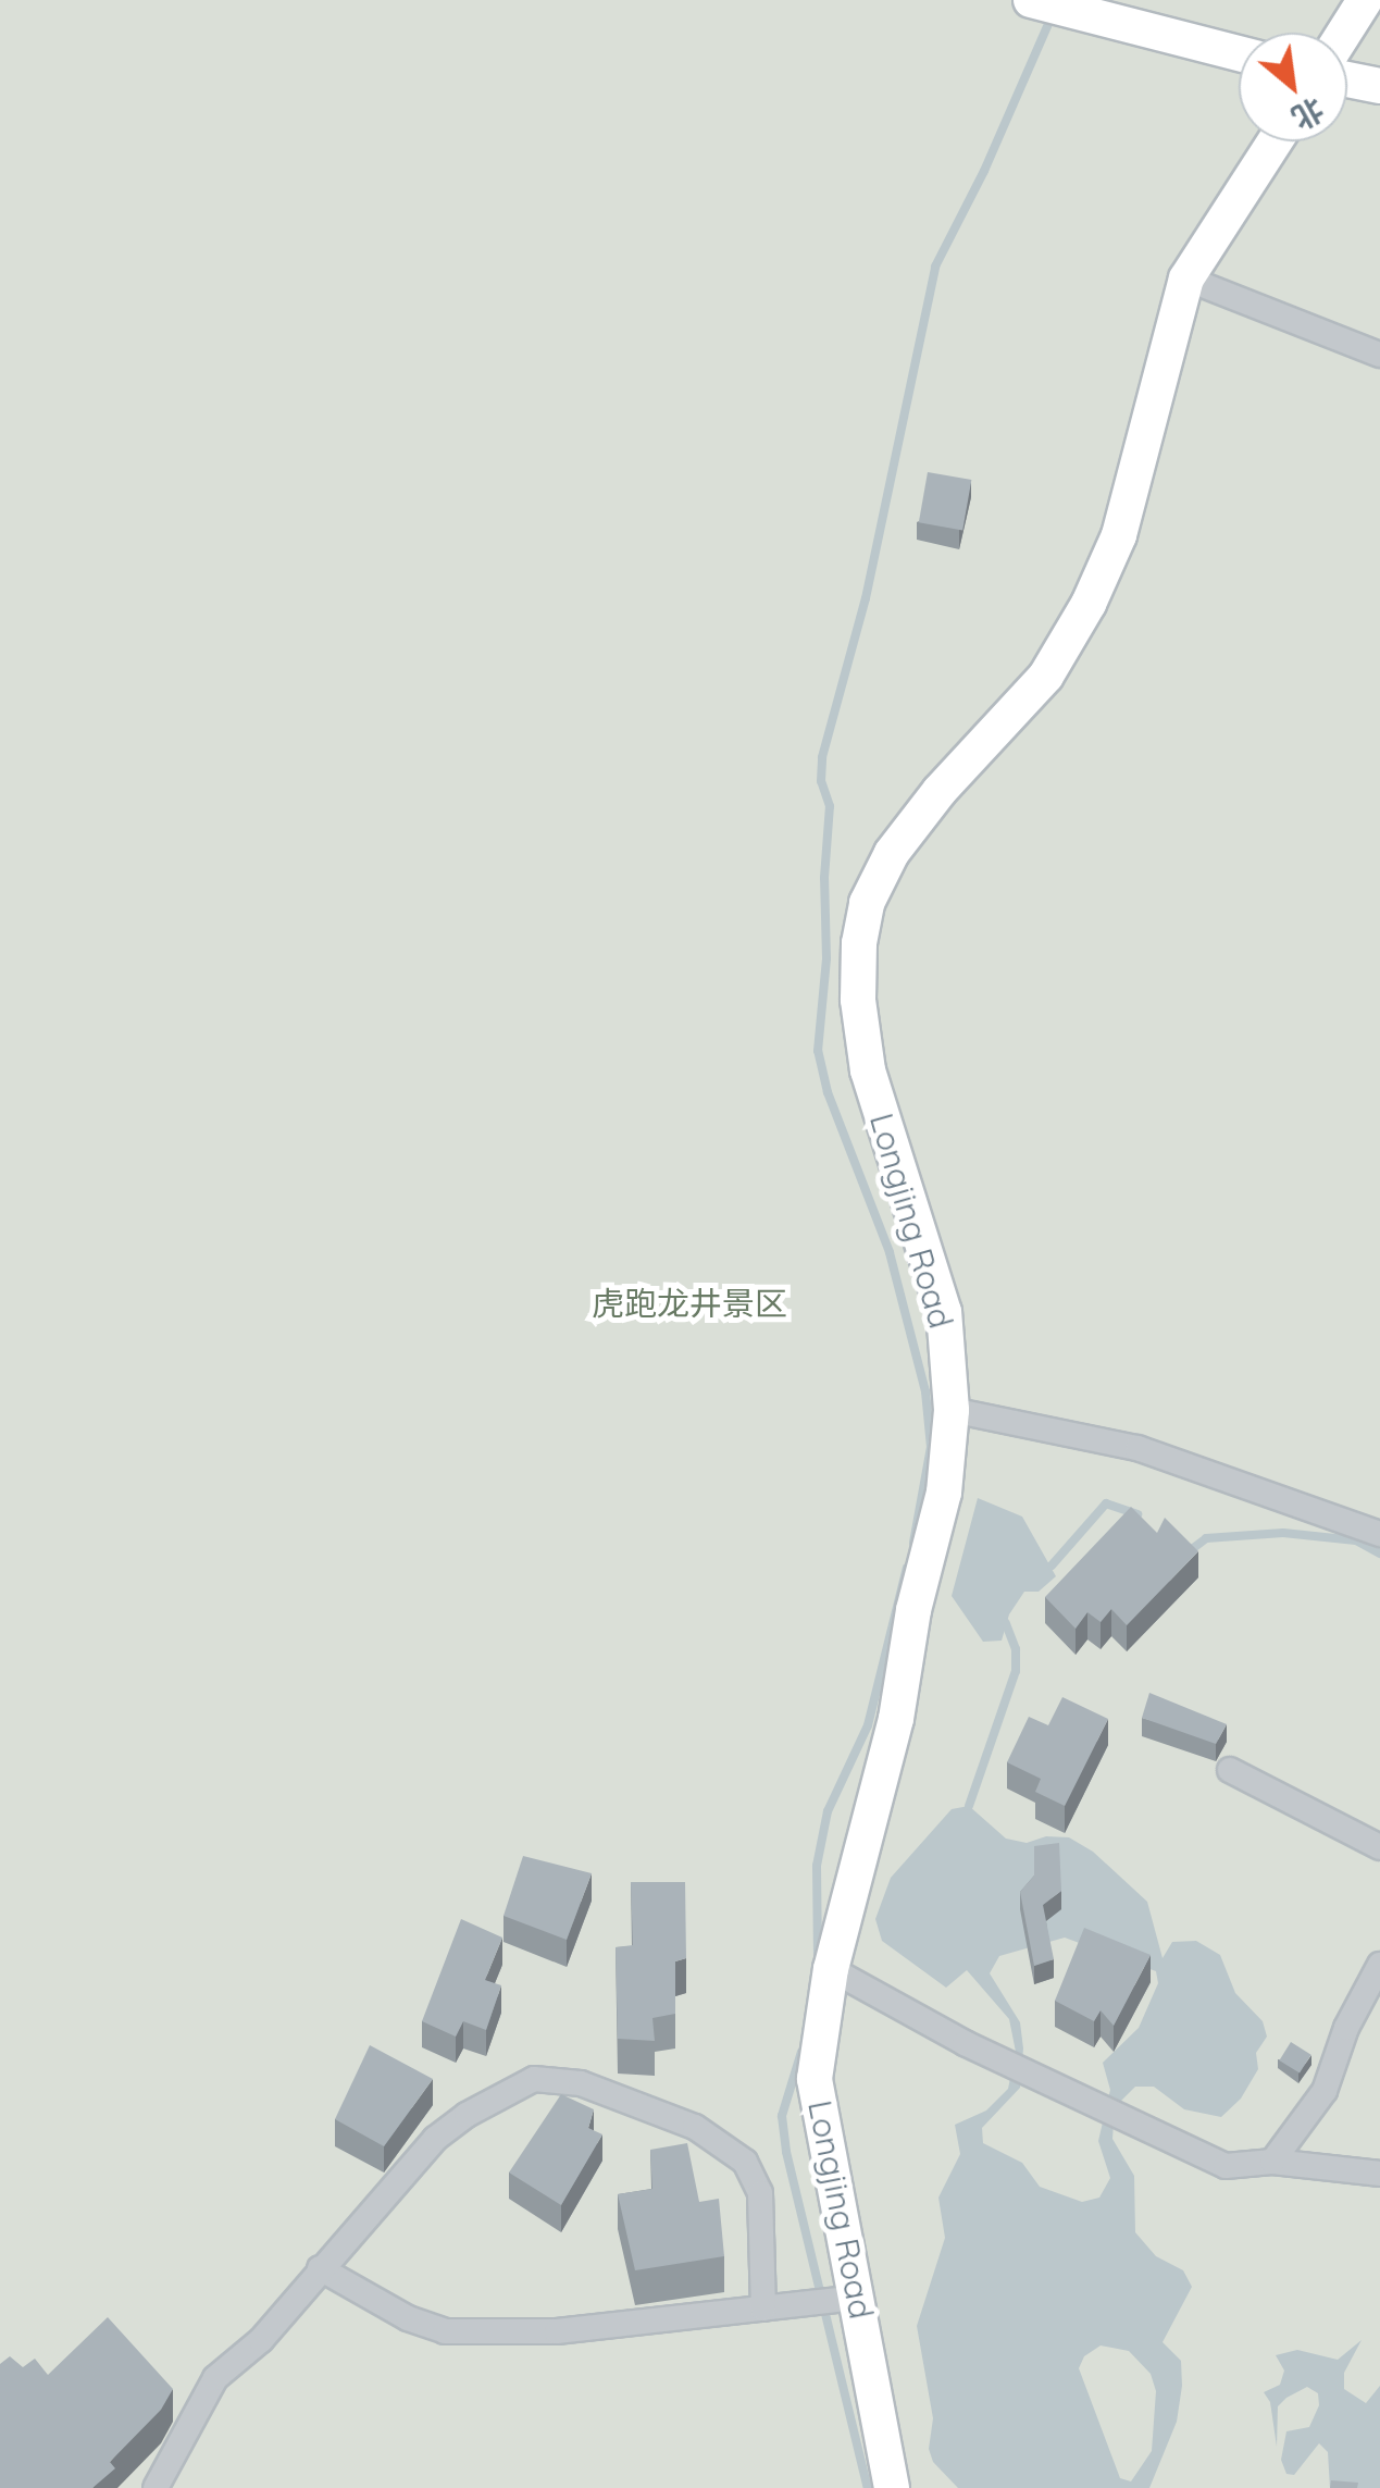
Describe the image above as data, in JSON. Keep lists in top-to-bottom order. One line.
{"streets":{"street":["Longjing Road"]},"parks":["虎跑龙井景区"],"north":"bottom right"}
